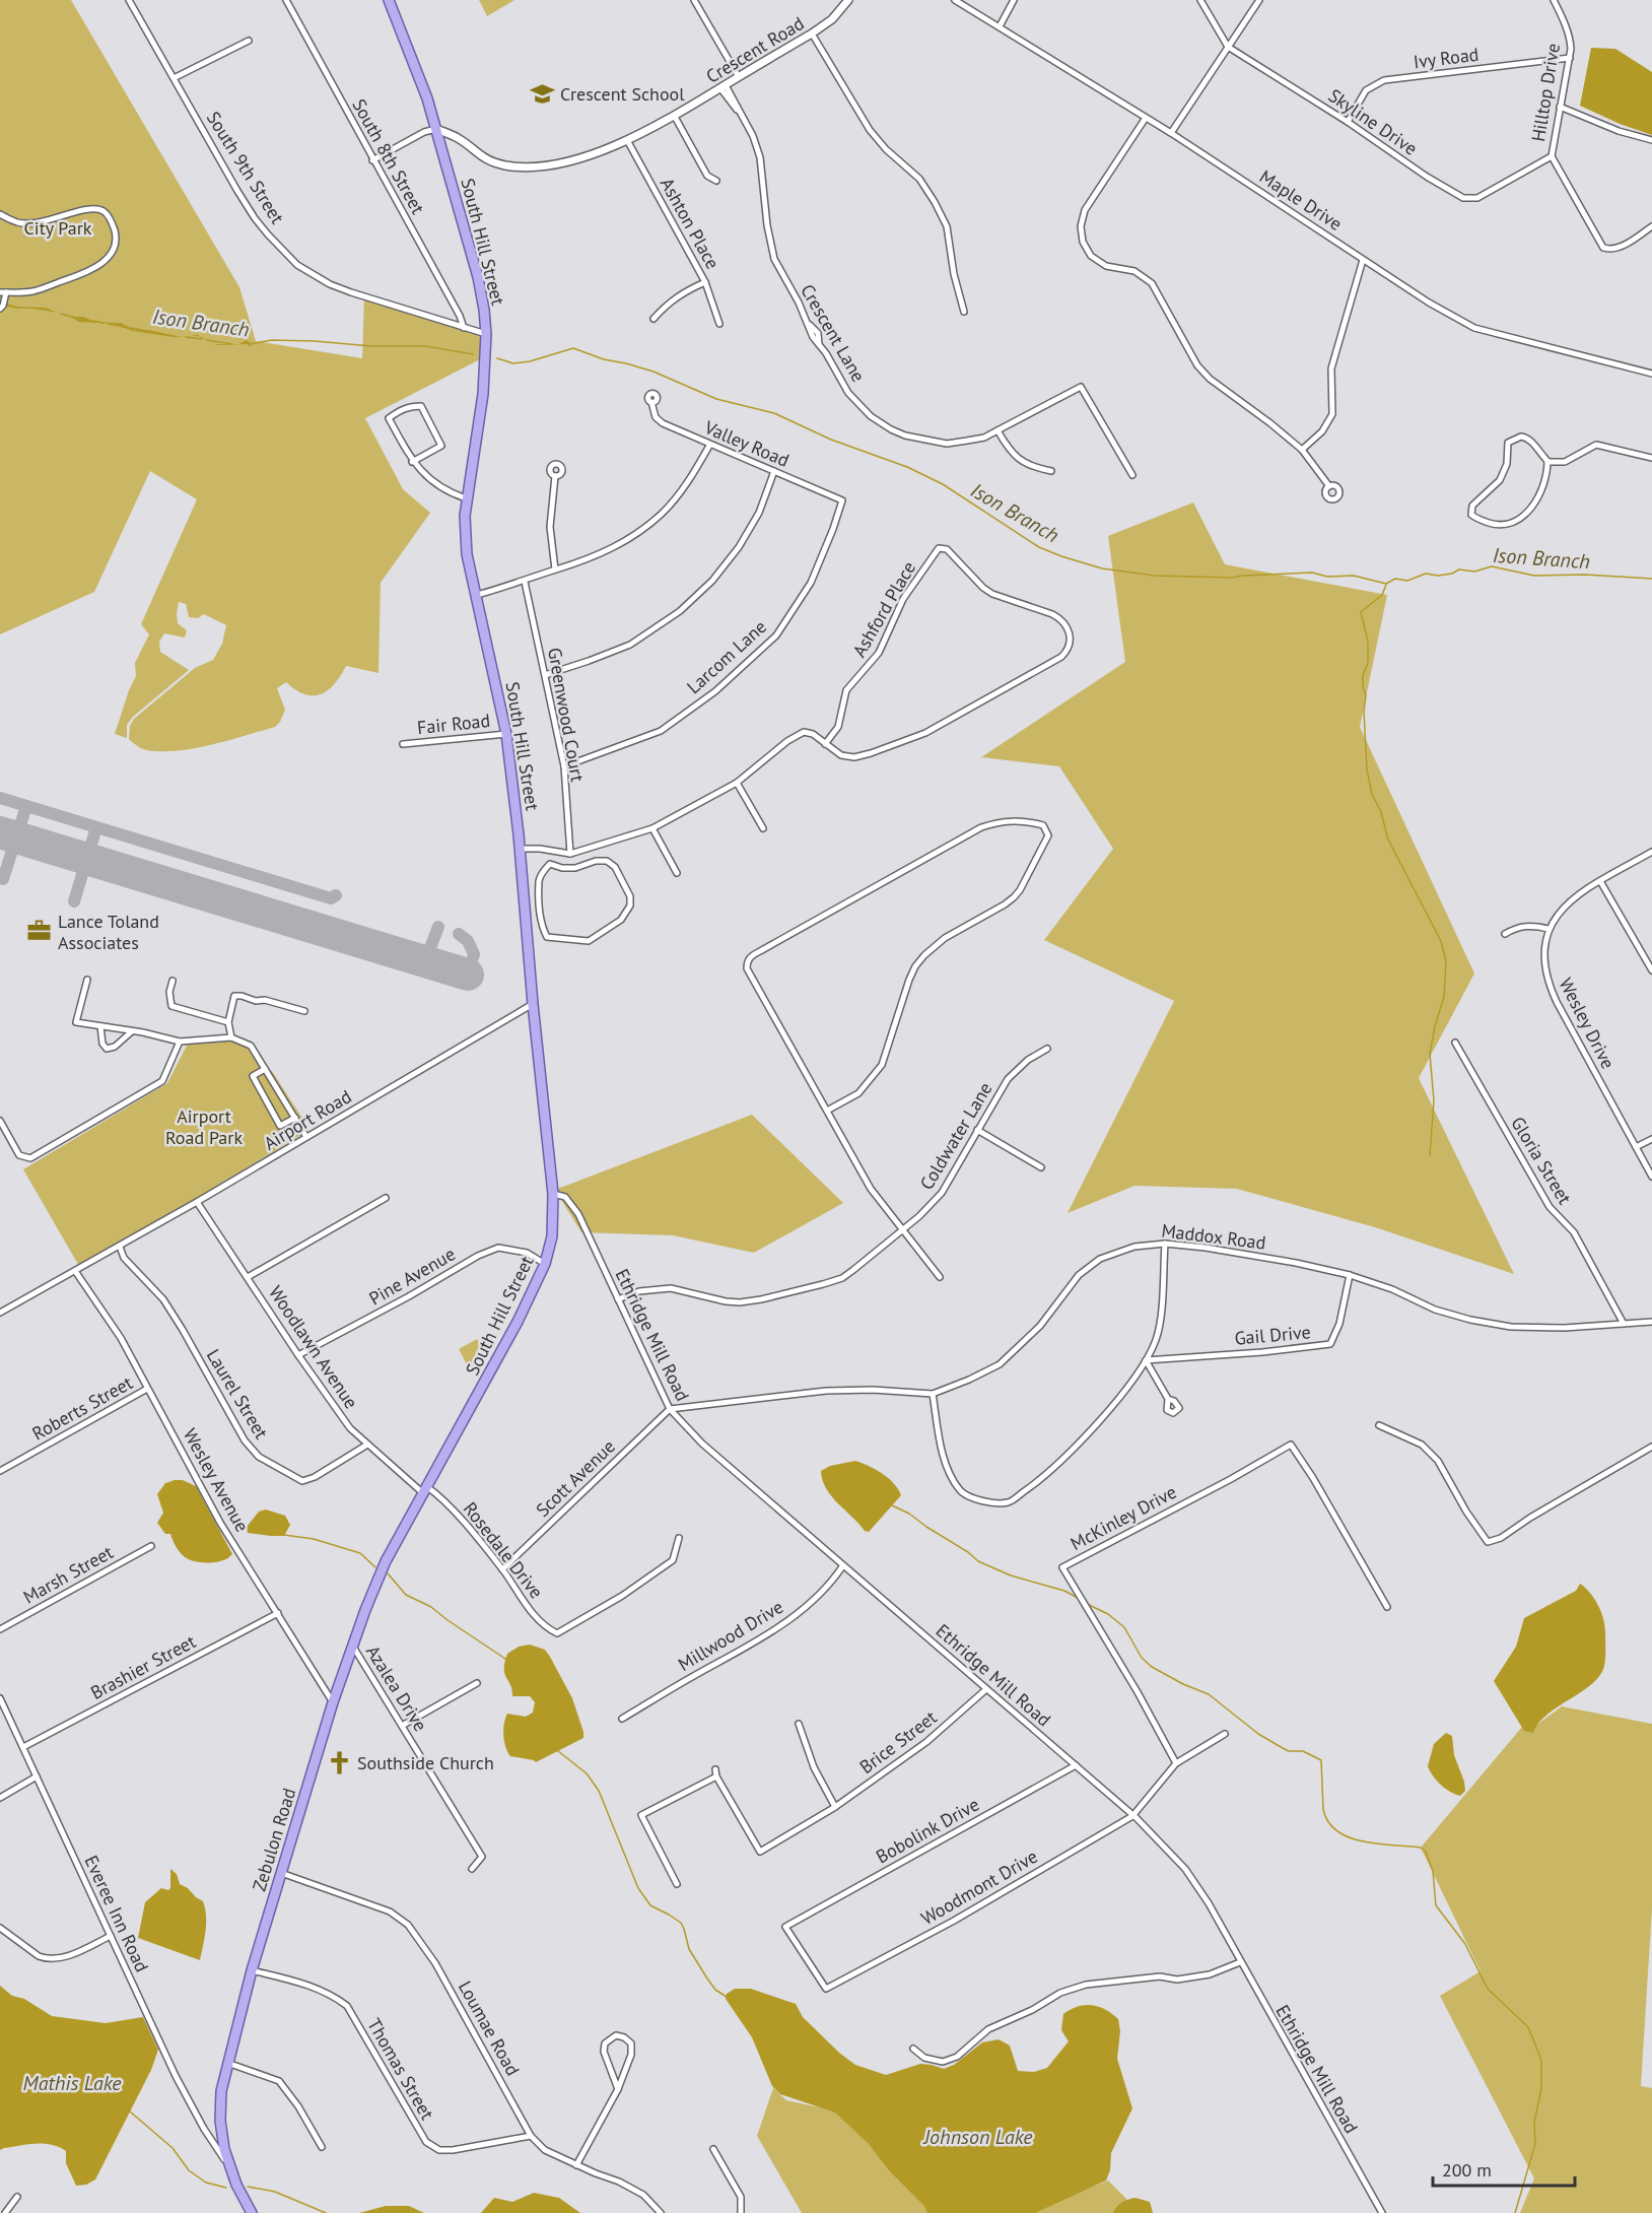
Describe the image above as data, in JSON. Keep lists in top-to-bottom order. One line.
{"streets":{"main road":["South Hill Street","Zebulon Road"],"street":["Crescent Road","Ivy Road","Hilltop Drive","Skyline Drive","South 8th Street","South 9th Street","Maple Drive","Ashton Place","Crescent Lane","Valley Road","Ashford Place","Larcom Lane","Greenwood Court","Fair Road","Wesley Drive","Airport Road","Coldwater Lane","Gloria Street","Maddox Road","Pine Avenue","Ethridge Mill Road","Gail Drive","Woodlawn Avenue","Laurel Street","Roberts Street","Scott Avenue","Wesley Avenue","McKinley Drive","Rosedale Drive","Marsh Street","Millwood Drive","Brashier Street","Azalea Drive","Brice Street","Bobolink Drive","Woodmont Drive","Everee Inn Road","Loumae Road","Thomas Street"]},"crossings":[["Crescent Road","Ashton Place"],["Crescent Road","South Hill Street"],["Crescent Road","Crescent Lane"],["Ivy Road","Hilltop Drive"],["Ivy Road","Skyline Drive"],["Hilltop Drive","Skyline Drive"],["South 8th Street","South 9th Street"],["South 9th Street","South Hill Street"],["South Hill Street","Fair Road"],["South Hill Street","Airport Road"],["South Hill Street","Pine Avenue"],["South Hill Street","Ethridge Mill Road"],["South Hill Street","Woodlawn Avenue"],["South Hill Street","Rosedale Drive"],["South Hill Street","Zebulon Road"],["Valley Road","Larcom Lane"],["Larcom Lane","Greenwood Court"],["Airport Road","Woodlawn Avenue"],["Airport Road","Laurel Street"],["Airport Road","Wesley Avenue"],["Coldwater Lane","Ethridge Mill Road"],["Gloria Street","Maddox Road"],["Maddox Road","Ethridge Mill Road"],["Maddox Road","Gail Drive"],["Maddox Road","Scott Avenue"],["Pine Avenue","Woodlawn Avenue"],["Ethridge Mill Road","Scott Avenue"],["Ethridge Mill Road","Millwood Drive"],["Ethridge Mill Road","Brice Street"],["Ethridge Mill Road","Bobolink Drive"],["Ethridge Mill Road","Woodmont Drive"],["Woodlawn Avenue","Laurel Street"],["Woodlawn Avenue","Rosedale Drive"],["Woodlawn Avenue","Zebulon Road"],["Roberts Street","Wesley Avenue"],["Scott Avenue","Rosedale Drive"],["Wesley Avenue","Brashier Street"],["Wesley Avenue","Zebulon Road"],["Rosedale Drive","Zebulon Road"],["Brashier Street","Everee Inn Road"],["Azalea Drive","Zebulon Road"],["Bobolink Drive","Woodmont Drive"],["Zebulon Road","Everee Inn Road"],["Zebulon Road","Loumae Road"],["Zebulon Road","Thomas Street"],["Loumae Road","Thomas Street"]],"water":["Ison Branch","Mathis Lake","Johnson Lake"],"parks":["City Park","Airport Road Park"],"places":{"school or university":["Crescent School"],"office":["Lance Toland Associates"],"church":["Southside Church"]},"scale_bar":"200 m"}
